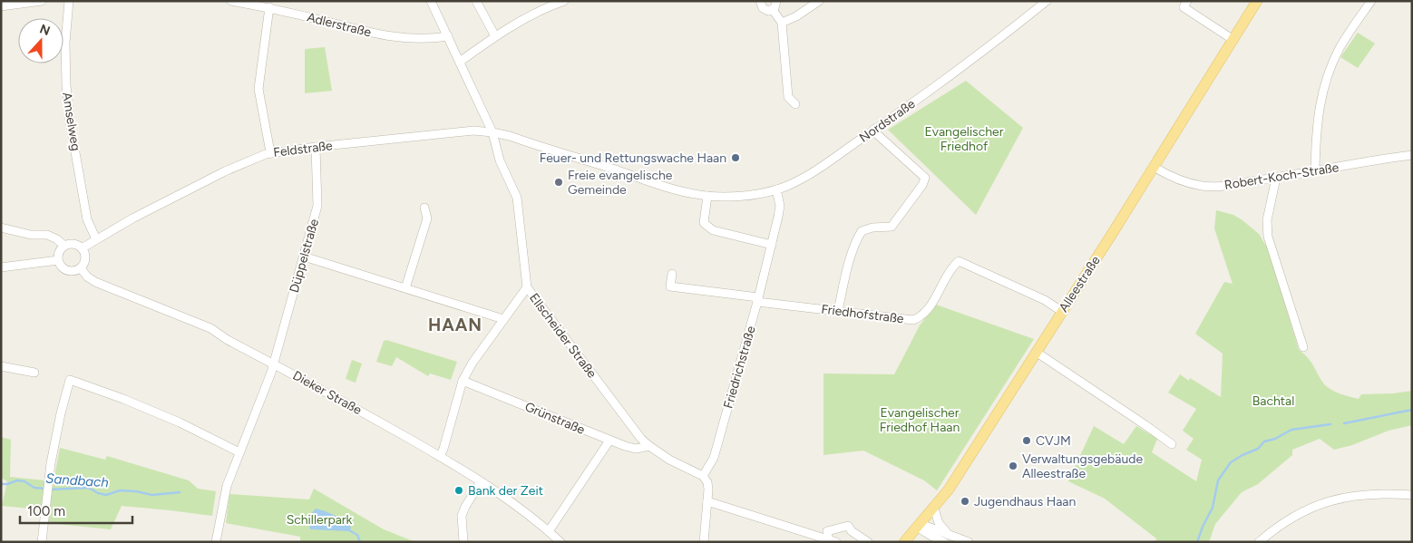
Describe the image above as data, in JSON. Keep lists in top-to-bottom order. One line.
{"streets":{"main road":["Alleestraße"],"street":["Adlerstraße","Nordstraße","Amselweg","Feldstraße","Robert-Koch-Straße","Düppelstraße","Friedhofstraße","Ellscheider Straße","Friedrichstraße","Dieker Straße","Grünstraße"]},"crossings":[["Adlerstraße","Ellscheider Straße"],["Nordstraße","Feldstraße"],["Nordstraße","Ellscheider Straße"],["Nordstraße","Friedrichstraße"],["Amselweg","Feldstraße"],["Feldstraße","Düppelstraße"],["Feldstraße","Ellscheider Straße"],["Feldstraße","Dieker Straße"],["Robert-Koch-Straße","Alleestraße"],["Düppelstraße","Dieker Straße"],["Alleestraße","Friedhofstraße"],["Friedhofstraße","Friedrichstraße"],["Ellscheider Straße","Friedrichstraße"],["Ellscheider Straße","Grünstraße"]],"districts":["HAAN"],"water":["Sandbach"],"parks":["Evangelischer Friedhof","Bachtal","Evangelischer Friedhof Haan","Schillerpark"],"places":["Feuer- und Rettungswache Haan","Freie evangelische Gemeinde","CVJM","Verwaltungsgebäude Alleestraße","Bank der Zeit","Jugendhaus Haan"],"scale_bar":"100 m","north":"top"}
